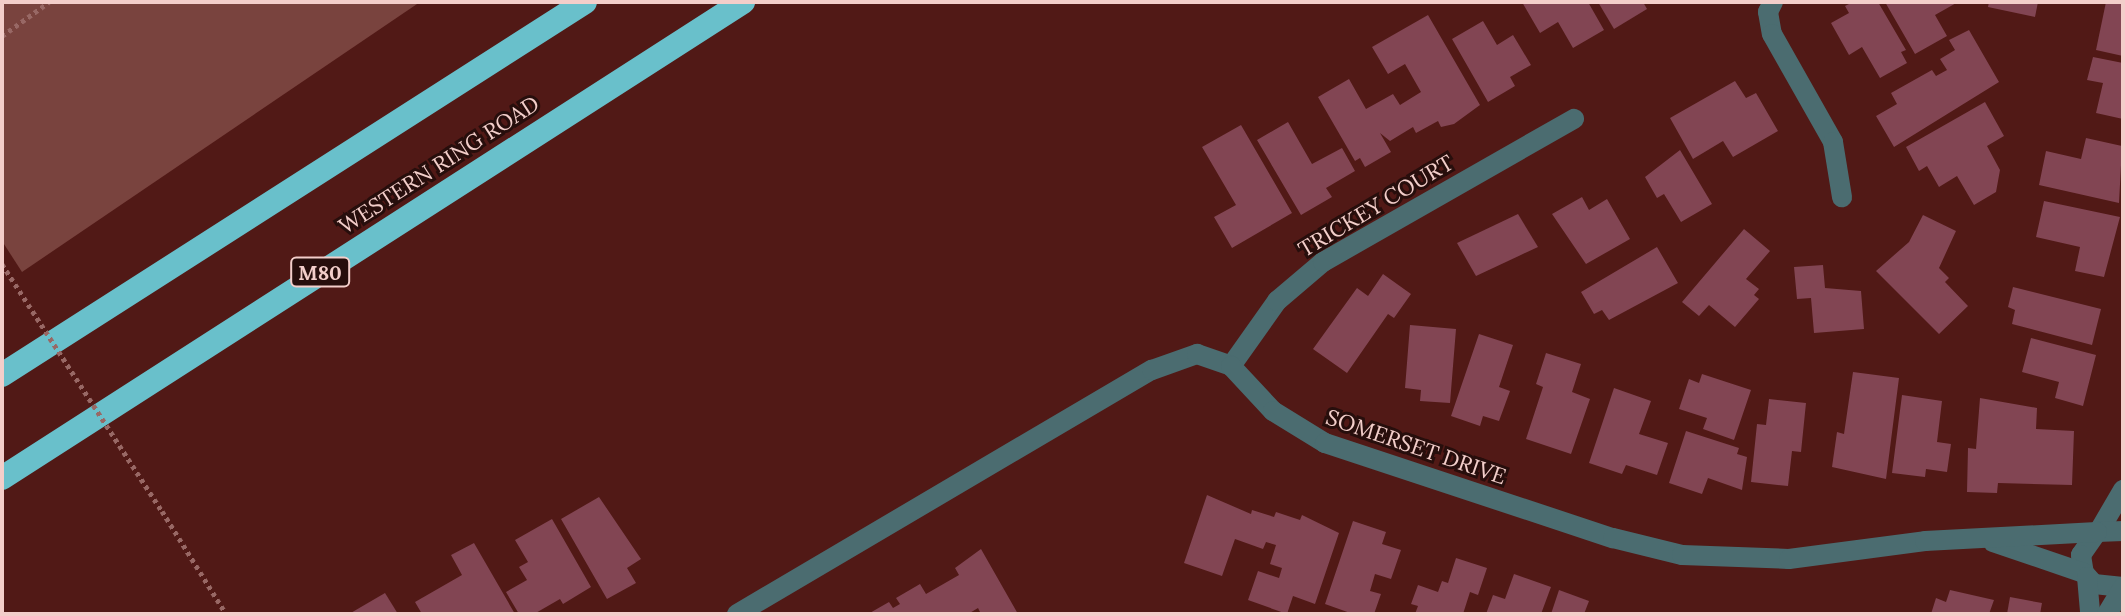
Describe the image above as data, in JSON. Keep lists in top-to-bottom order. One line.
{"streets":{"highway":["WESTERN RING ROAD","M80"],"street":["TRICKEY COURT","SOMERSET DRIVE"]},"crossings":[["TRICKEY COURT","SOMERSET DRIVE"]]}
